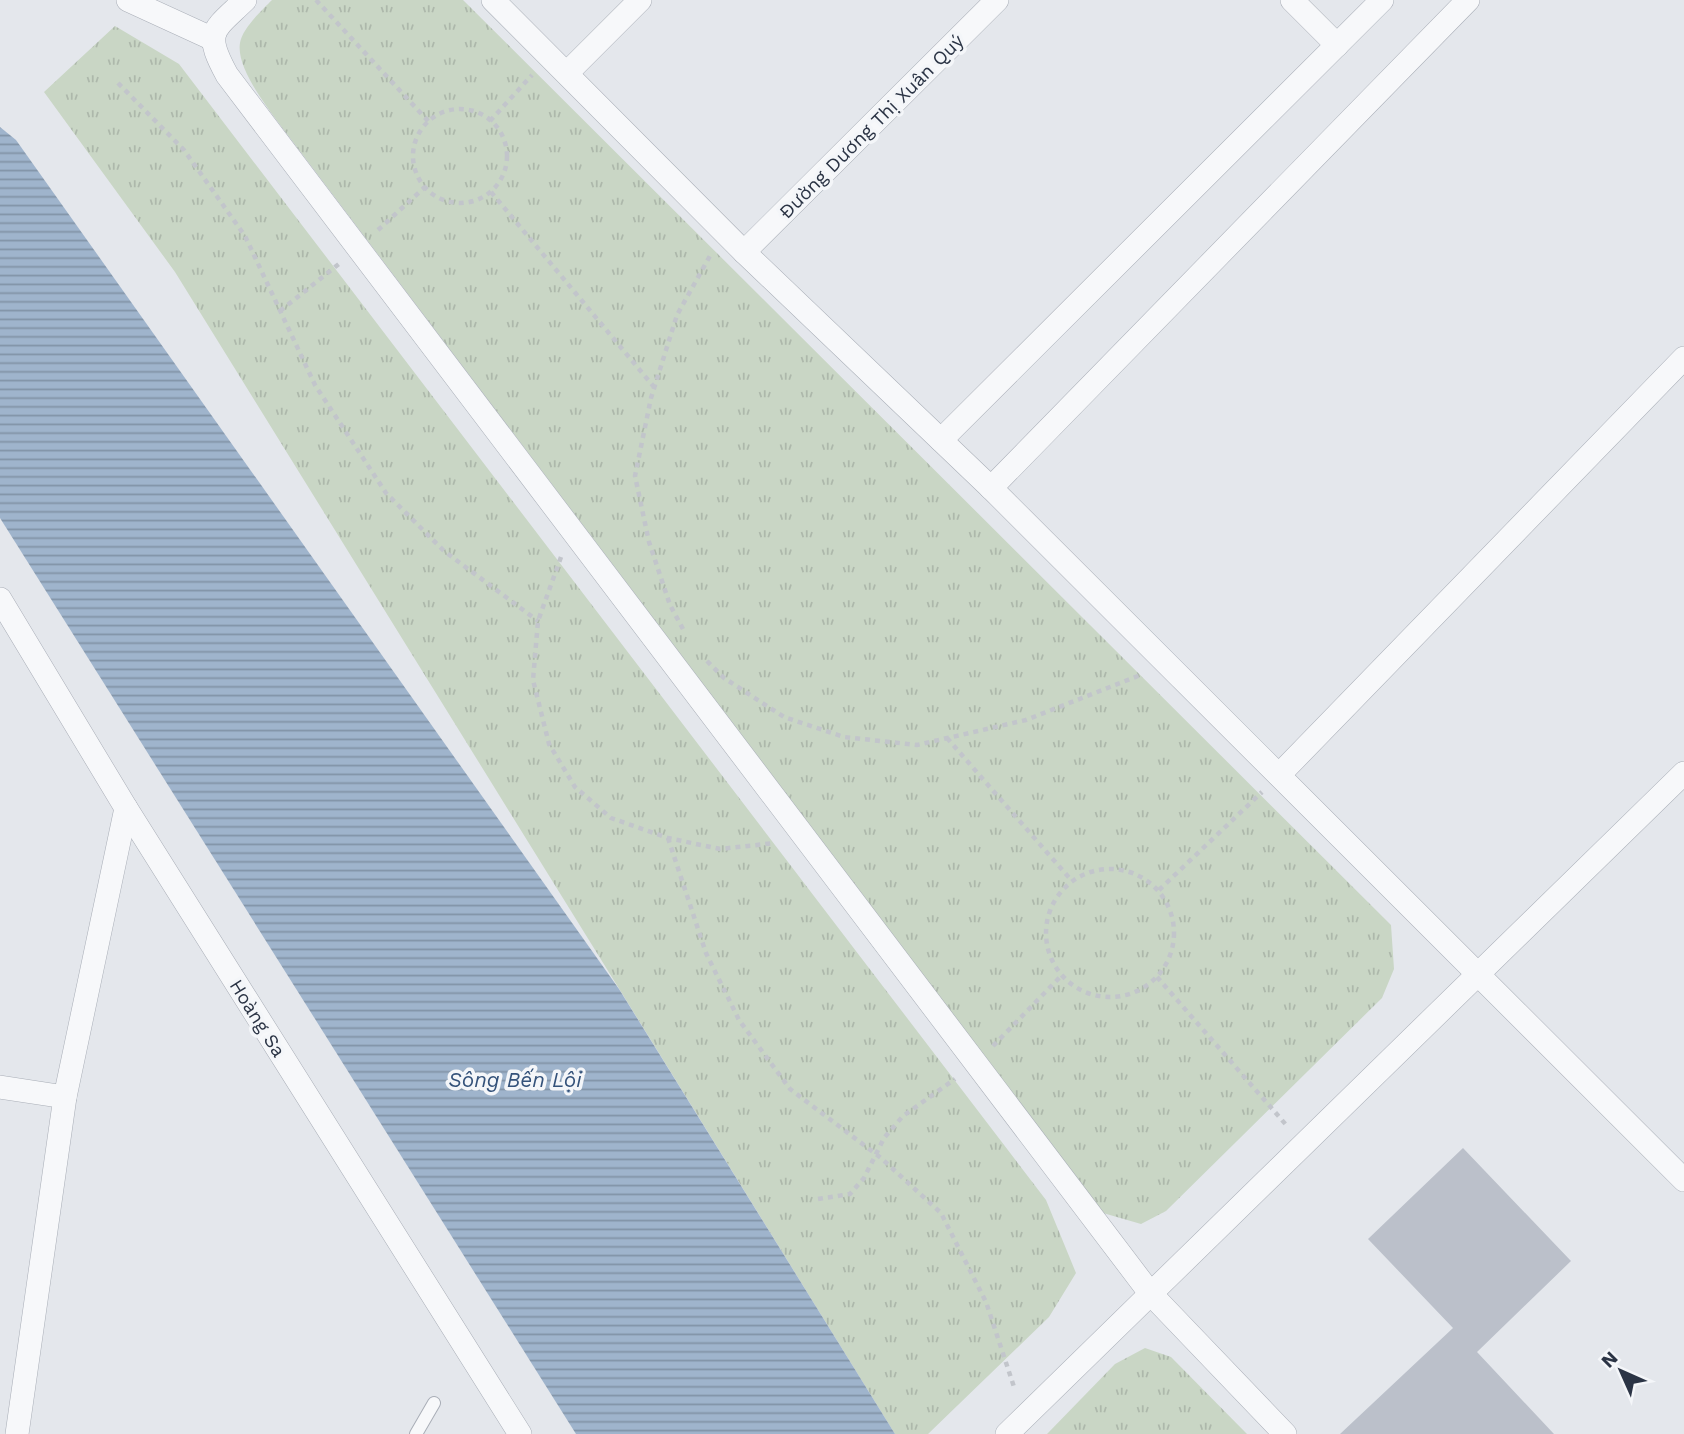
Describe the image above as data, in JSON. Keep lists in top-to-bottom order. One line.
{"streets":{"street":["Đường Dương Thị Xuân Quý","Hoàng Sa"]},"water":["Sông Bến Lội"],"north":"top left"}
